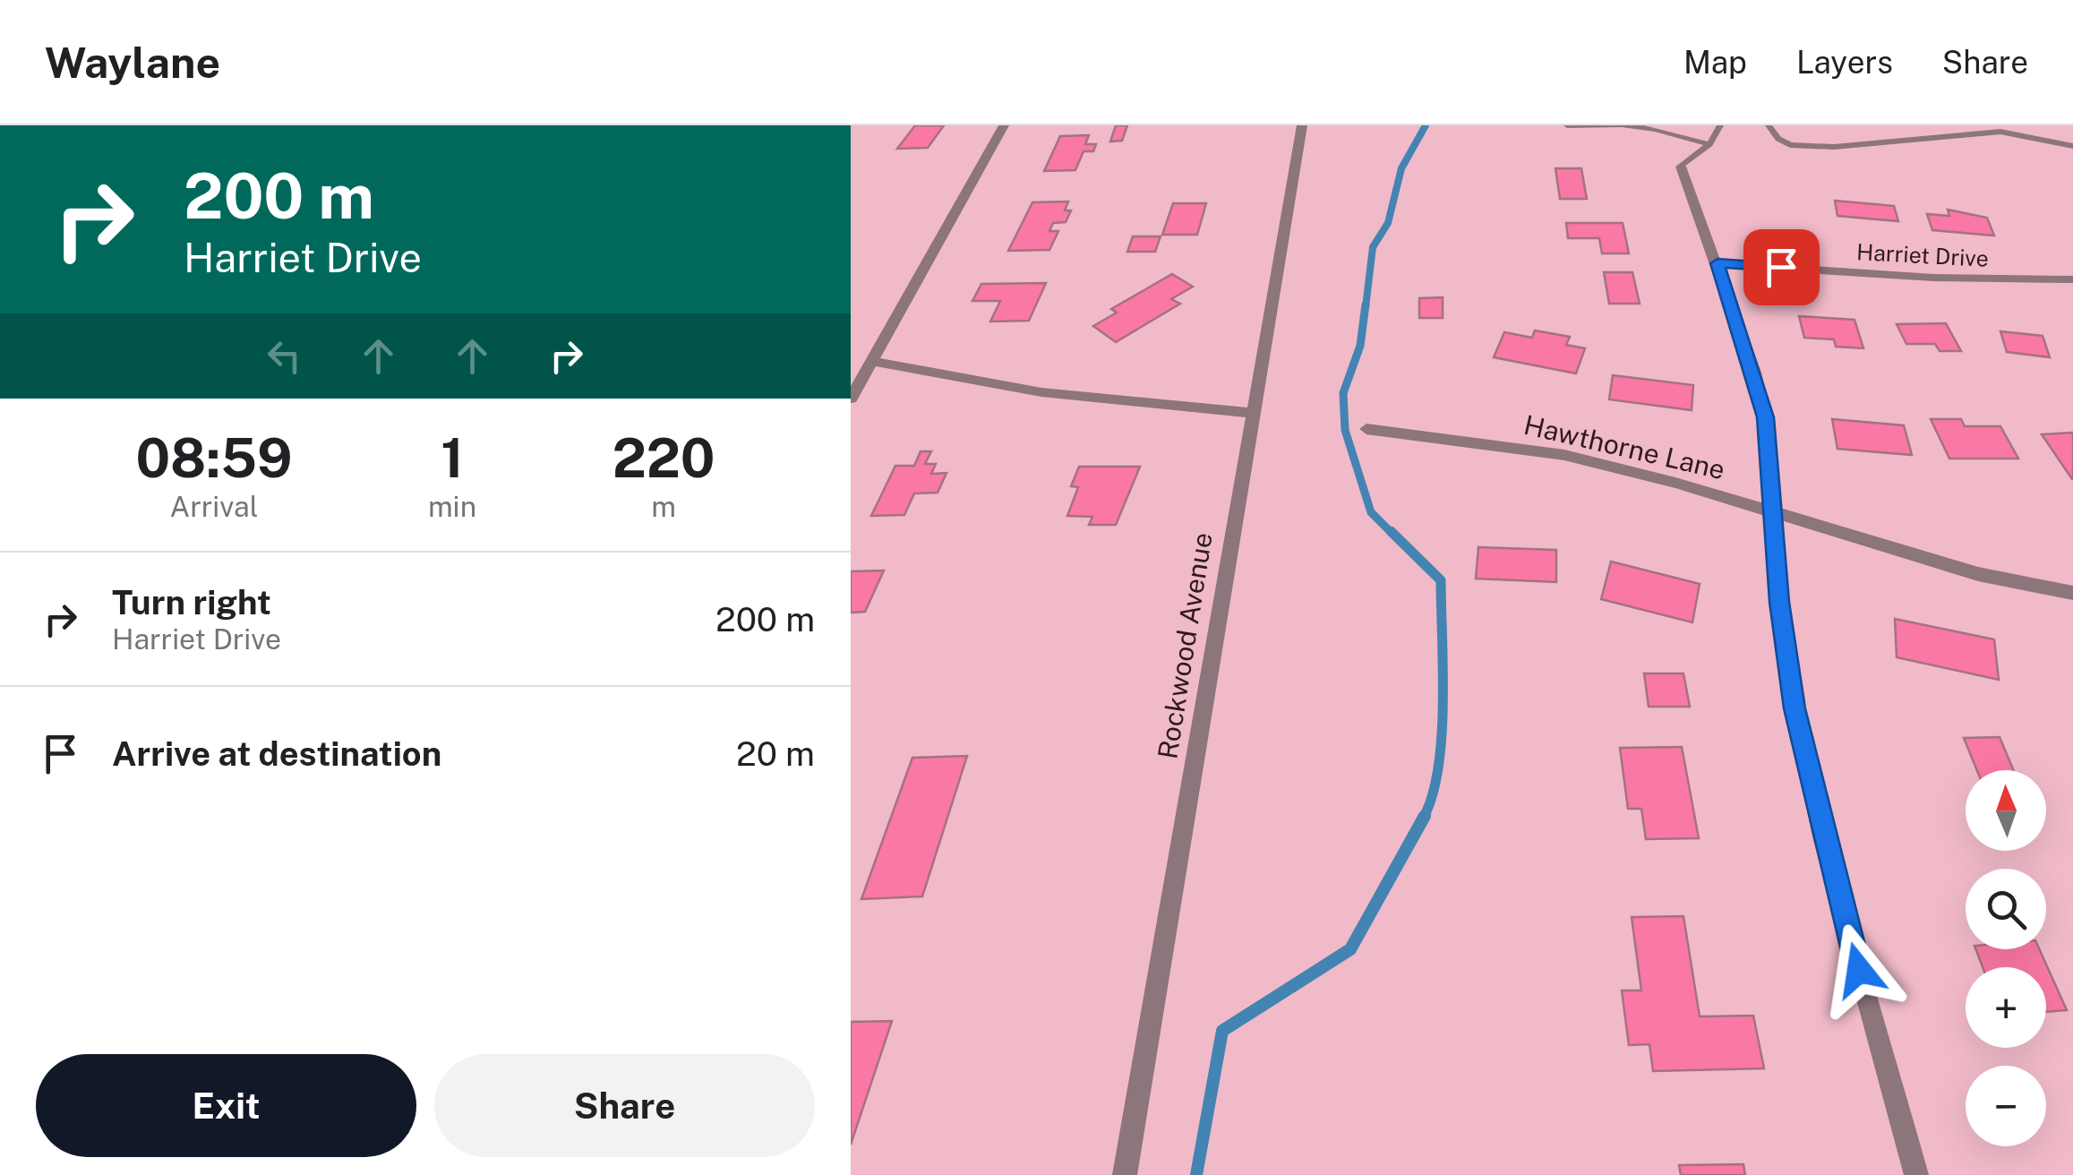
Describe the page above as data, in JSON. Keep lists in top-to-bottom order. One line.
{"streets":{"street":["Harriet Drive","Hawthorne Lane","Rockwood Avenue"]},"north":"top","page":{"header":"Waylane","nav":["Map","Layers","Share"],"turn":["200 m","Harriet Drive"],"eta":["08:59","Arrival","1","min","220","m"],"list":[{"name":"Turn right","note":"Harriet Drive","value":"200 m"},{"name":"Arrive at destination","value":"20 m"}],"map_buttons":["+","−"],"buttons":["Exit","Share"]}}
